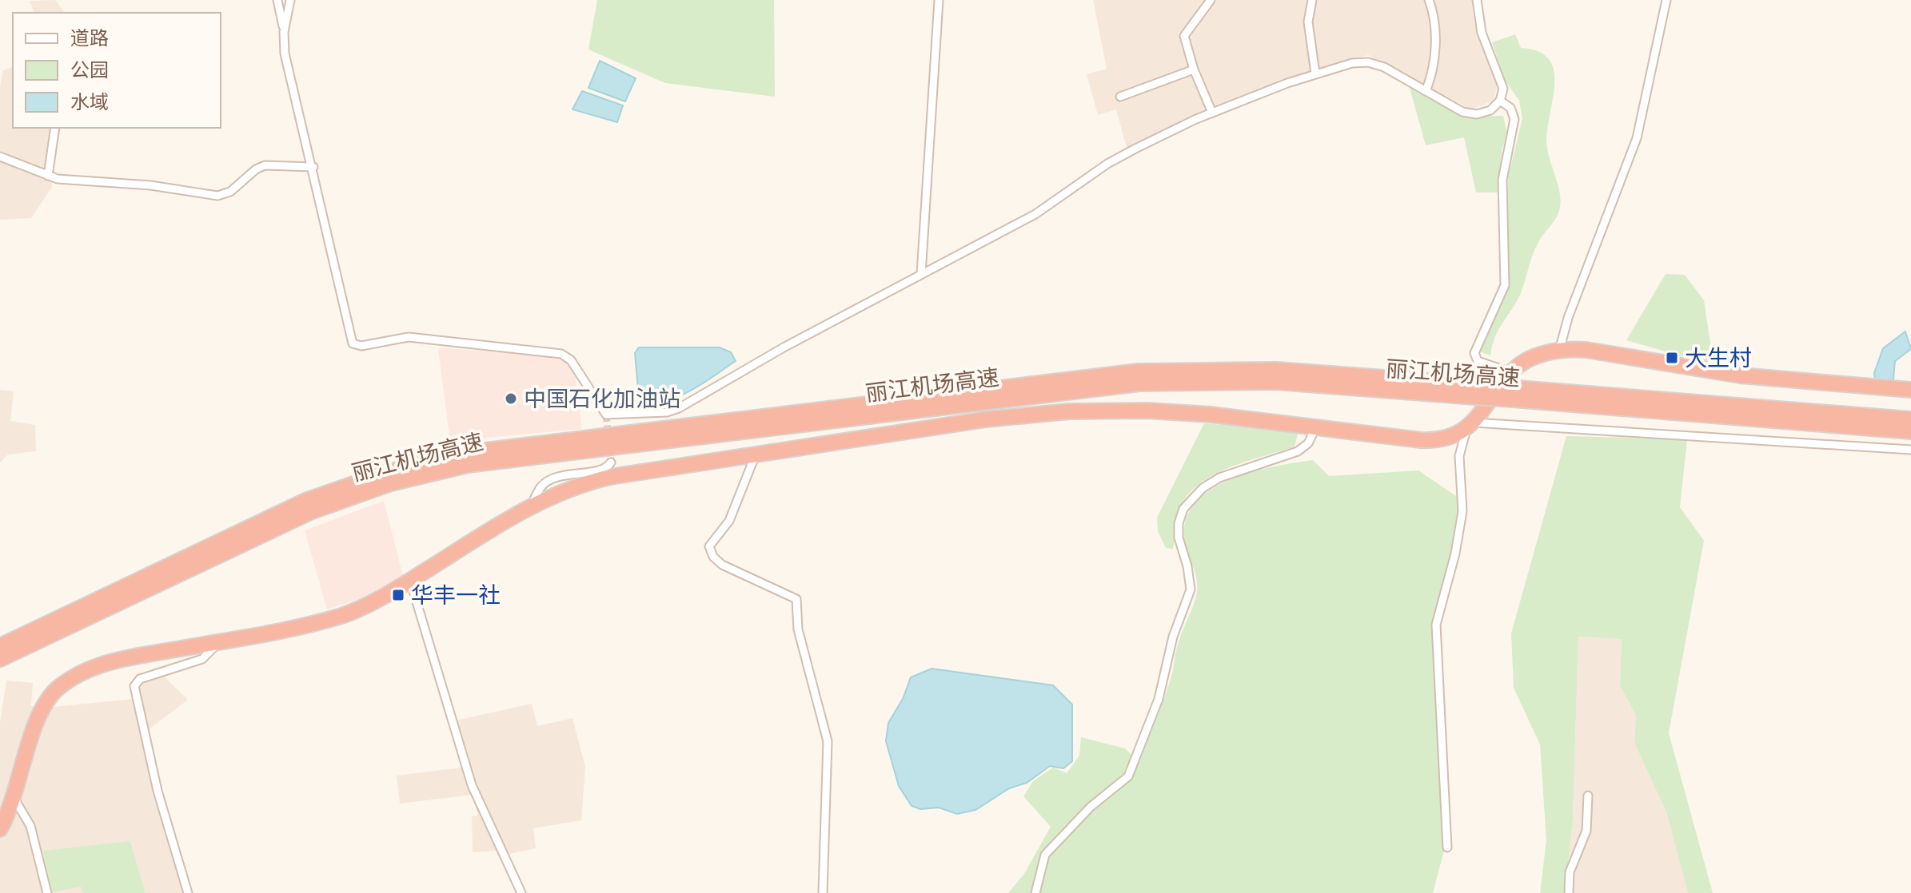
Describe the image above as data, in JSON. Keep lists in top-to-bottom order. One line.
{"streets":{"highway":["丽江机场高速"]},"places":{"transit":["大生村","华丰一社"],"other":["中国石化加油站"]},"legend":["道路","公园","水域"]}
